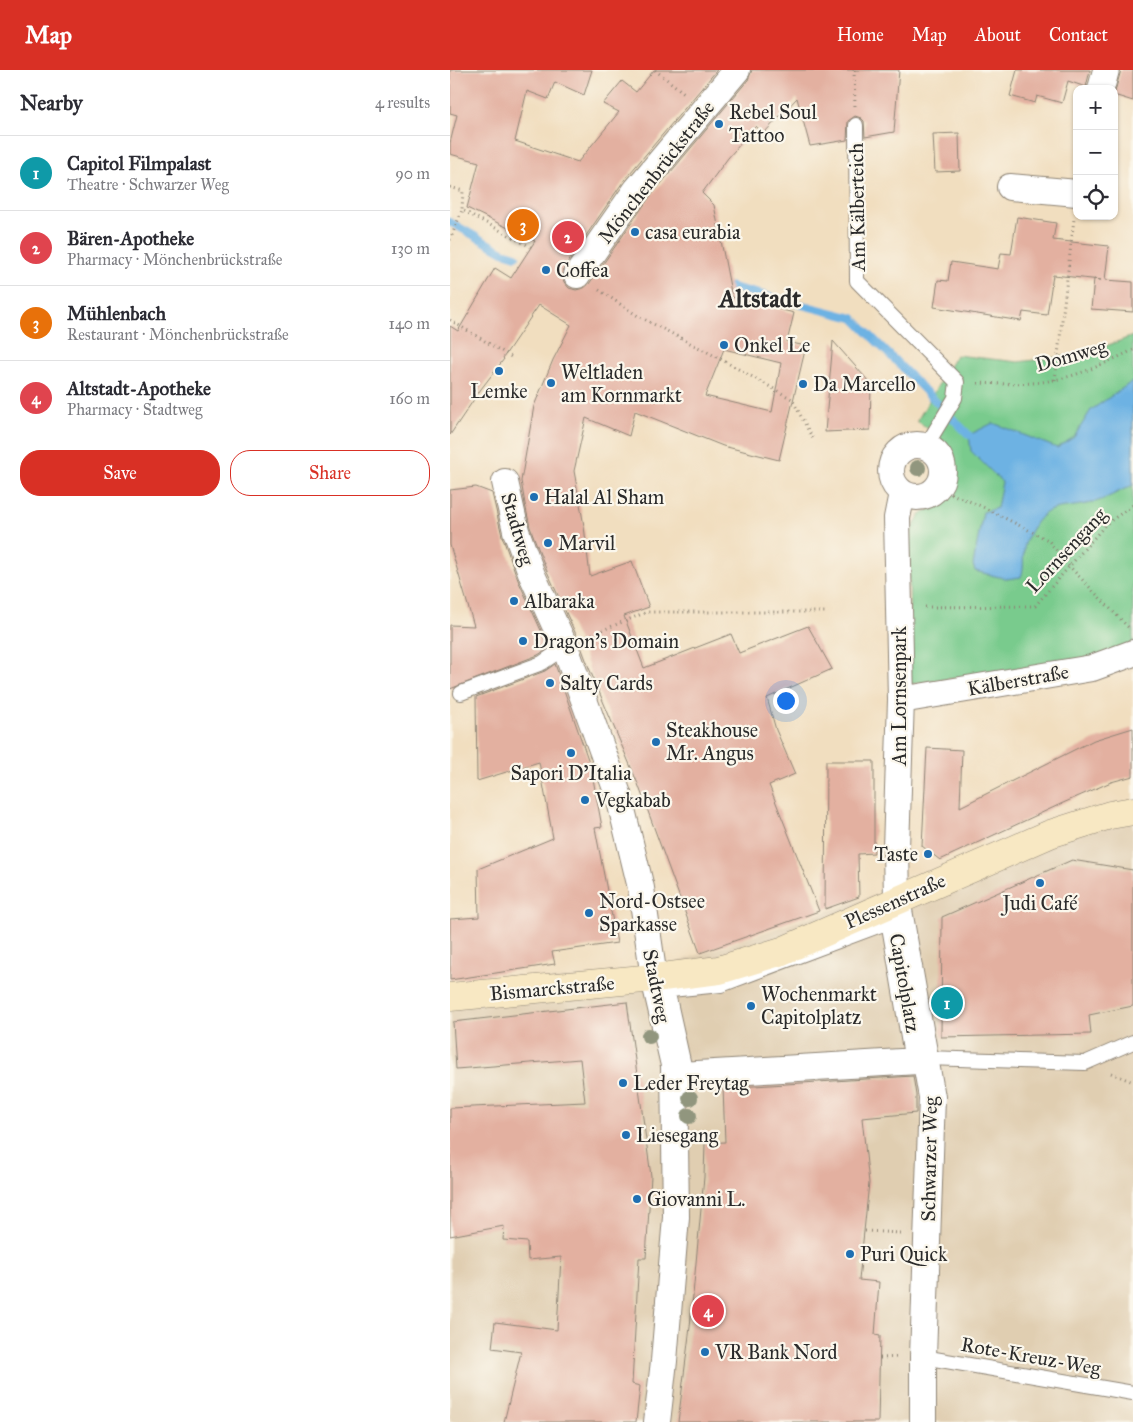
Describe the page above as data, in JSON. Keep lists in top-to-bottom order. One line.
{"streets":{"street":["Mönchenbrückstraße","Stadtweg","Kälberstraße","Am Lornsenpark","Plessenstraße","Capitolplatz","Bismarckstraße","Schwarzer Weg"],"lane":["Am Kälberteich","Rote-Kreuz-Weg"],"path":["Domweg","Lornsengang"]},"crossings":[["Am Kälberteich","Domweg"],["Stadtweg","Plessenstraße"],["Stadtweg","Bismarckstraße"],["Lornsengang","Am Lornsenpark"],["Kälberstraße","Am Lornsenpark"],["Am Lornsenpark","Plessenstraße"],["Am Lornsenpark","Schwarzer Weg"],["Plessenstraße","Bismarckstraße"],["Plessenstraße","Schwarzer Weg"],["Schwarzer Weg","Rote-Kreuz-Weg"]],"districts":["Altstadt"],"places":["Rebel Soul Tattoo","casa eurabia","Coffea","Onkel Le","Lemke","Weltladen am Kornmarkt","Da Marcello","Halal Al Sham","Marvil","Albaraka","Dragon's Domain","Salty Cards","Steakhouse Mr. Angus","Sapori D'Italia","Vegkabab","Taste","Judi Café","Nord-Ostsee Sparkasse","Wochenmarkt Capitolplatz","Leder Freytag","Liesegang","Giovanni L.","Puri Quick","VR Bank Nord"],"page":{"header":"Map","nav":["Home","Map","About","Contact"],"heading":["Nearby","4 results"],"map_buttons":["+","−"],"list":[{"mark":"1","name":"Capitol Filmpalast","note":"Theatre · Schwarzer Weg","value":"90 m"},{"mark":"2","name":"Bären-Apotheke","note":"Pharmacy · Mönchenbrückstraße","value":"130 m"},{"mark":"3","name":"Mühlenbach","note":"Restaurant · Mönchenbrückstraße","value":"140 m"},{"mark":"4","name":"Altstadt-Apotheke","note":"Pharmacy · Stadtweg","value":"160 m"}],"pins":["3","2","1","4"],"buttons":["Save","Share"]}}
